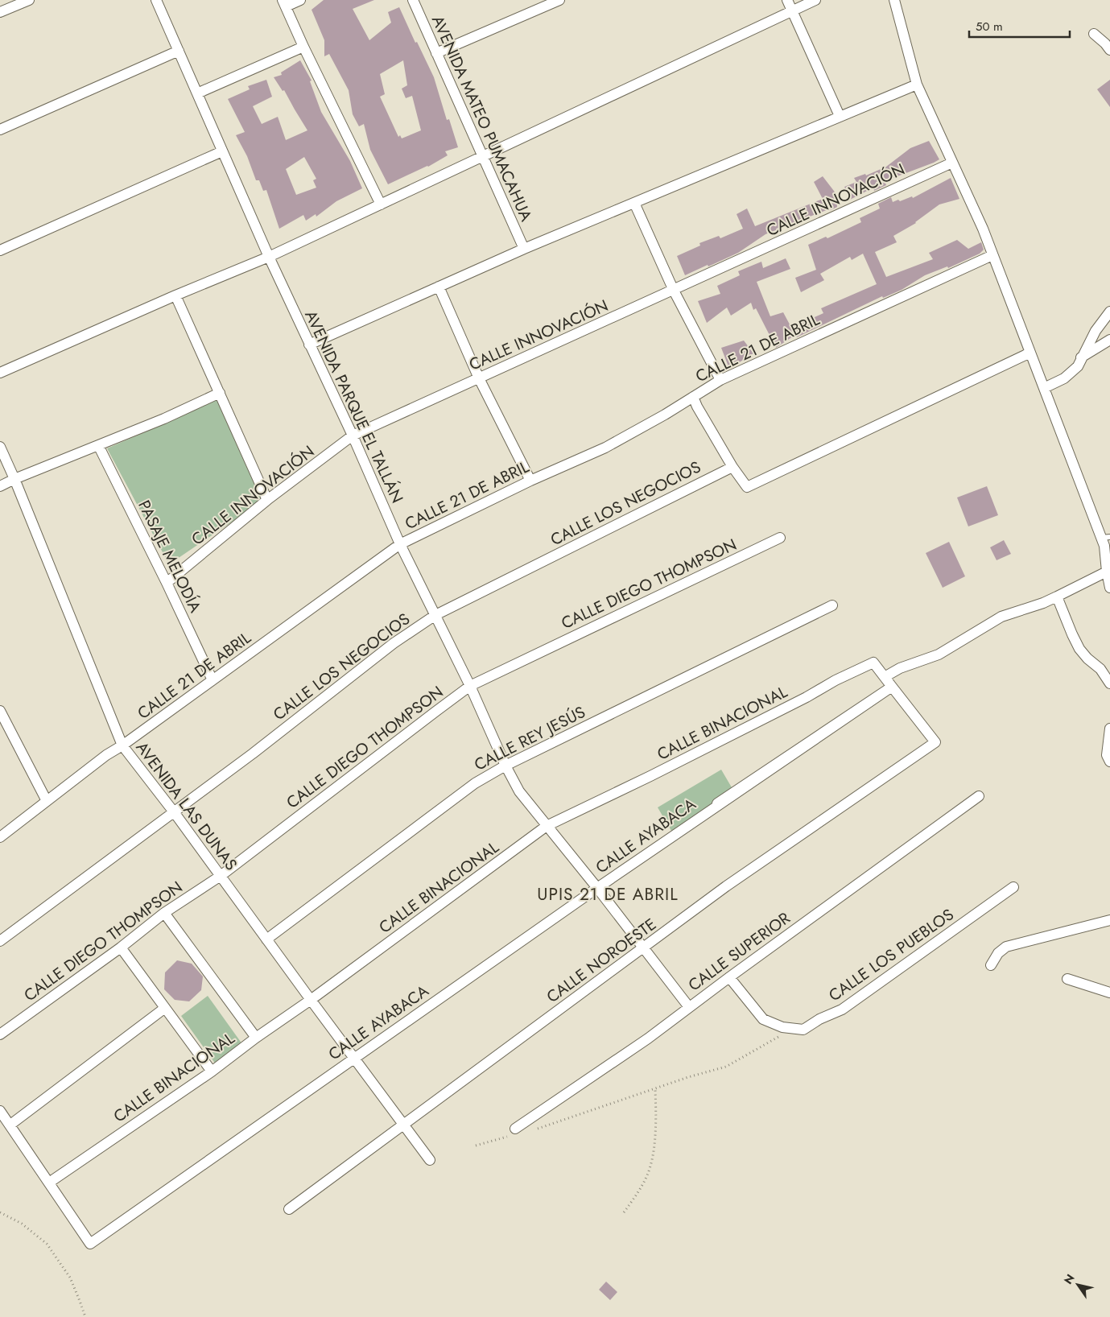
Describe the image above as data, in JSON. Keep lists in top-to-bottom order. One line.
{"streets":{"street":["AVENIDA MATEO PUMACAHUA","CALLE INNOVACIÓN","CALLE 21 DE ABRIL","AVENIDA PARQUE EL TALLÁN","CALLE LOS NEGOCIOS","PASAJE MELODÍA","CALLE DIEGO THOMPSON","CALLE BINACIONAL","CALLE REY JESÚS","AVENIDA LAS DUNAS","CALLE AYABACA","CALLE SUPERIOR","CALLE LOS PUEBLOS","CALLE NOROESTE"]},"crossings":[["CALLE INNOVACIÓN","AVENIDA PARQUE EL TALLÁN"],["CALLE INNOVACIÓN","PASAJE MELODÍA"],["CALLE 21 DE ABRIL","AVENIDA PARQUE EL TALLÁN"],["CALLE 21 DE ABRIL","PASAJE MELODÍA"],["CALLE 21 DE ABRIL","AVENIDA LAS DUNAS"],["AVENIDA PARQUE EL TALLÁN","CALLE LOS NEGOCIOS"],["AVENIDA PARQUE EL TALLÁN","CALLE DIEGO THOMPSON"],["AVENIDA PARQUE EL TALLÁN","CALLE BINACIONAL"],["AVENIDA PARQUE EL TALLÁN","CALLE REY JESÚS"],["AVENIDA PARQUE EL TALLÁN","CALLE AYABACA"],["AVENIDA PARQUE EL TALLÁN","CALLE SUPERIOR"],["AVENIDA PARQUE EL TALLÁN","CALLE NOROESTE"],["CALLE LOS NEGOCIOS","AVENIDA LAS DUNAS"],["CALLE DIEGO THOMPSON","AVENIDA LAS DUNAS"],["CALLE BINACIONAL","AVENIDA LAS DUNAS"],["CALLE BINACIONAL","CALLE AYABACA"],["CALLE BINACIONAL","CALLE NOROESTE"],["CALLE REY JESÚS","AVENIDA LAS DUNAS"],["AVENIDA LAS DUNAS","CALLE AYABACA"],["AVENIDA LAS DUNAS","CALLE NOROESTE"],["CALLE AYABACA","CALLE NOROESTE"],["CALLE SUPERIOR","CALLE LOS PUEBLOS"]],"districts":["UPIS 21 DE ABRIL"],"scale_bar":"50 m","north":"top left"}
